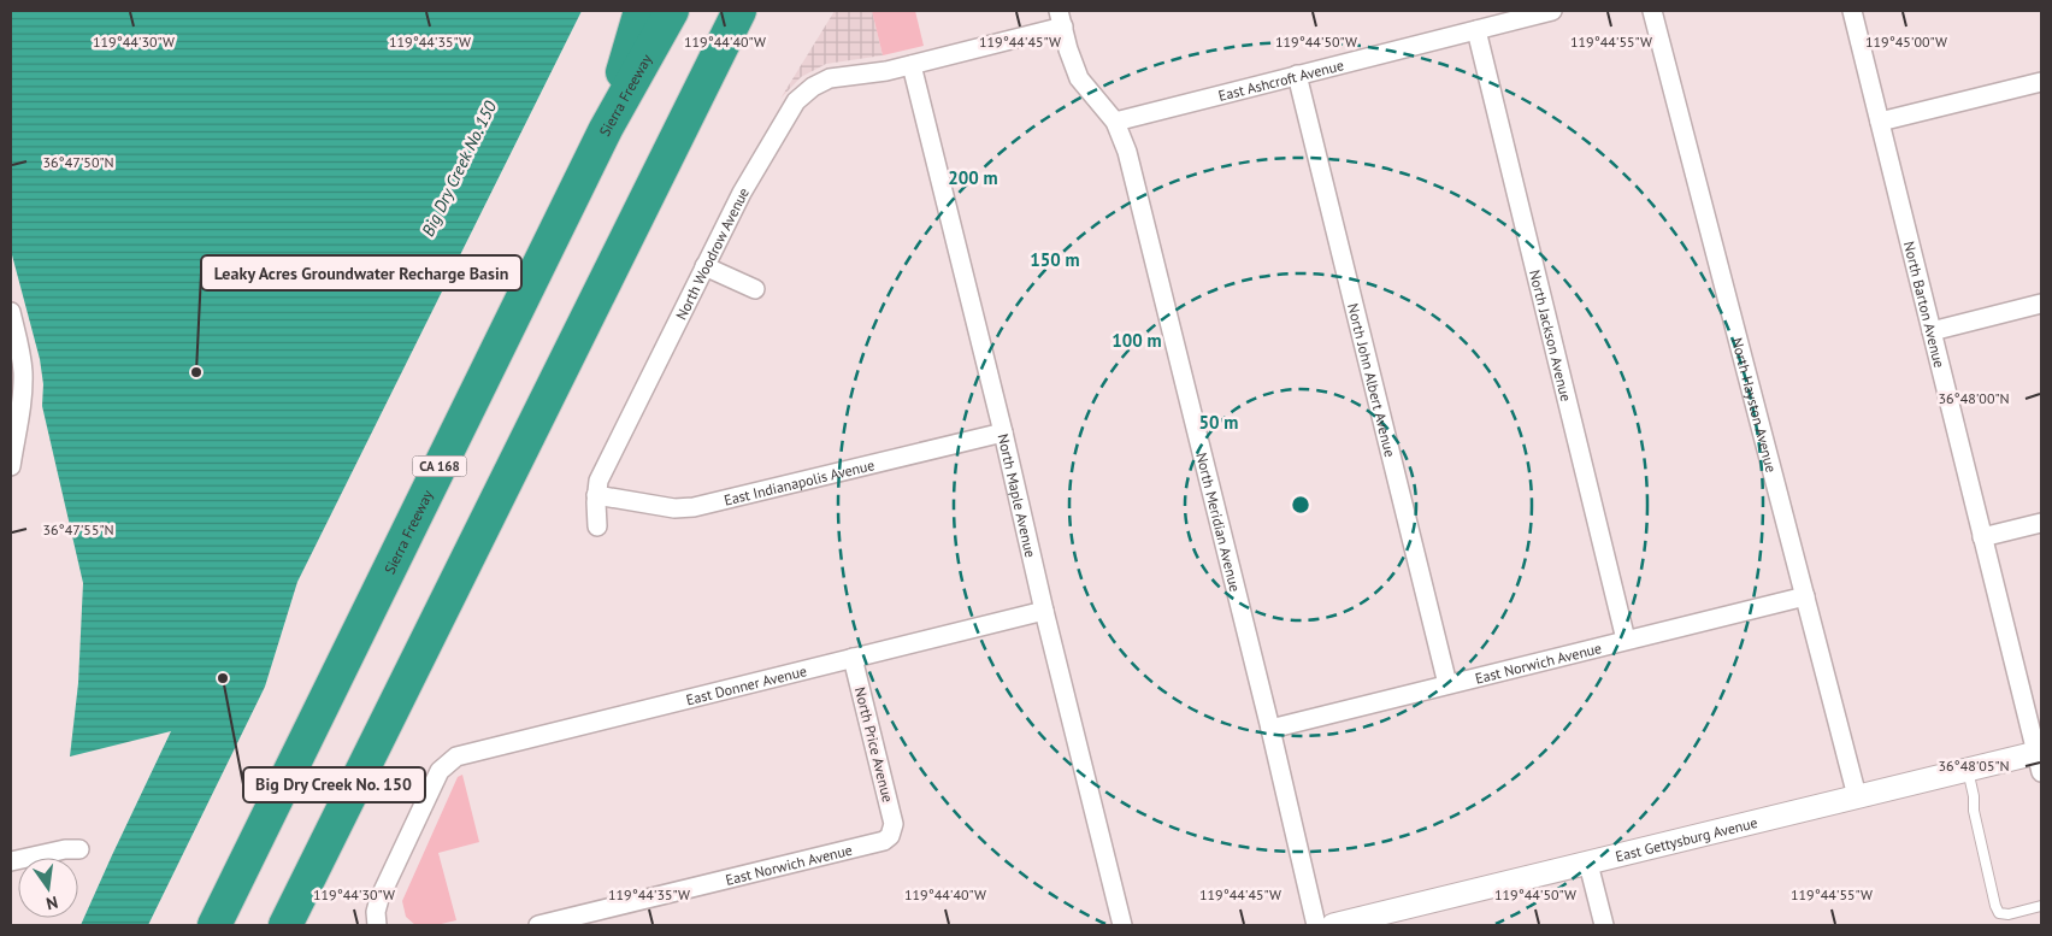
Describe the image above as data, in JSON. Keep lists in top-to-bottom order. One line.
{"streets":{"highway":["Sierra Freeway","CA 168"],"street":["East Ashcroft Avenue","North Woodrow Avenue","North Barton Avenue","North Jackson Avenue","North John Albert Avenue","North Hayston Avenue","East Indianapolis Avenue","North Maple Avenue","North Meridian Avenue","East Norwich Avenue","East Donner Avenue","North Price Avenue","East Gettysburg Avenue"]},"crossings":[["East Ashcroft Avenue","North Jackson Avenue"],["East Ashcroft Avenue","North John Albert Avenue"],["East Ashcroft Avenue","North Meridian Avenue"],["North Woodrow Avenue","East Indianapolis Avenue"],["North Woodrow Avenue","North Maple Avenue"],["North Woodrow Avenue","North Meridian Avenue"],["North Barton Avenue","East Gettysburg Avenue"],["North Jackson Avenue","East Norwich Avenue"],["North John Albert Avenue","East Norwich Avenue"],["North Hayston Avenue","East Norwich Avenue"],["North Hayston Avenue","East Gettysburg Avenue"],["East Indianapolis Avenue","North Maple Avenue"],["North Maple Avenue","East Donner Avenue"],["North Meridian Avenue","East Norwich Avenue"],["East Norwich Avenue","North Price Avenue"],["East Donner Avenue","North Price Avenue"]],"water":["Big Dry Creek No. 150"],"places":["Leaky Acres Groundwater Recharge Basin","Big Dry Creek No. 150"],"north":"bottom","coordinates":["119°45'00\"W","119°44'30\"W","119°44'35\"W","119°44'40\"W","119°44'45\"W","119°44'50\"W","119°44'55\"W","36°47'50\"N","36°48'00\"N","36°47'55\"N","36°48'05\"N"],"rings":["200 m","150 m","100 m","50 m"]}
